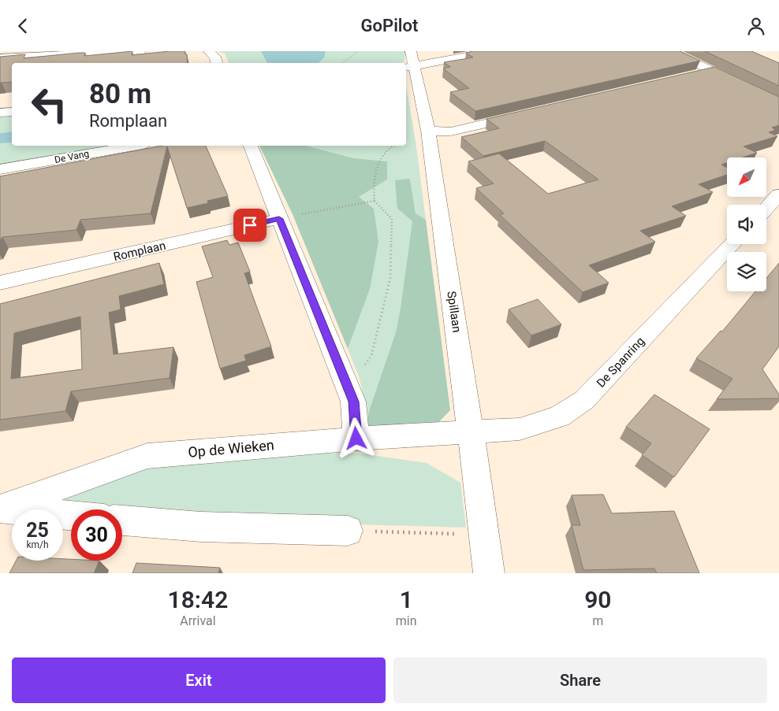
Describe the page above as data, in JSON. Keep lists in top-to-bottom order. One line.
{"streets":{"street":["De Vang","Romplaan","Spillaan","De Spanring","Op de Wieken"]},"crossings":[["Spillaan","De Spanring"],["Spillaan","Op de Wieken"],["De Spanring","Op de Wieken"]],"north":"bottom left","page":{"header":"GoPilot","turn":["80 m","Romplaan"],"speed":"25 km/h","limit":"30","eta":["18:42","Arrival","1","min","90","m"],"buttons":["Exit","Share"]}}
